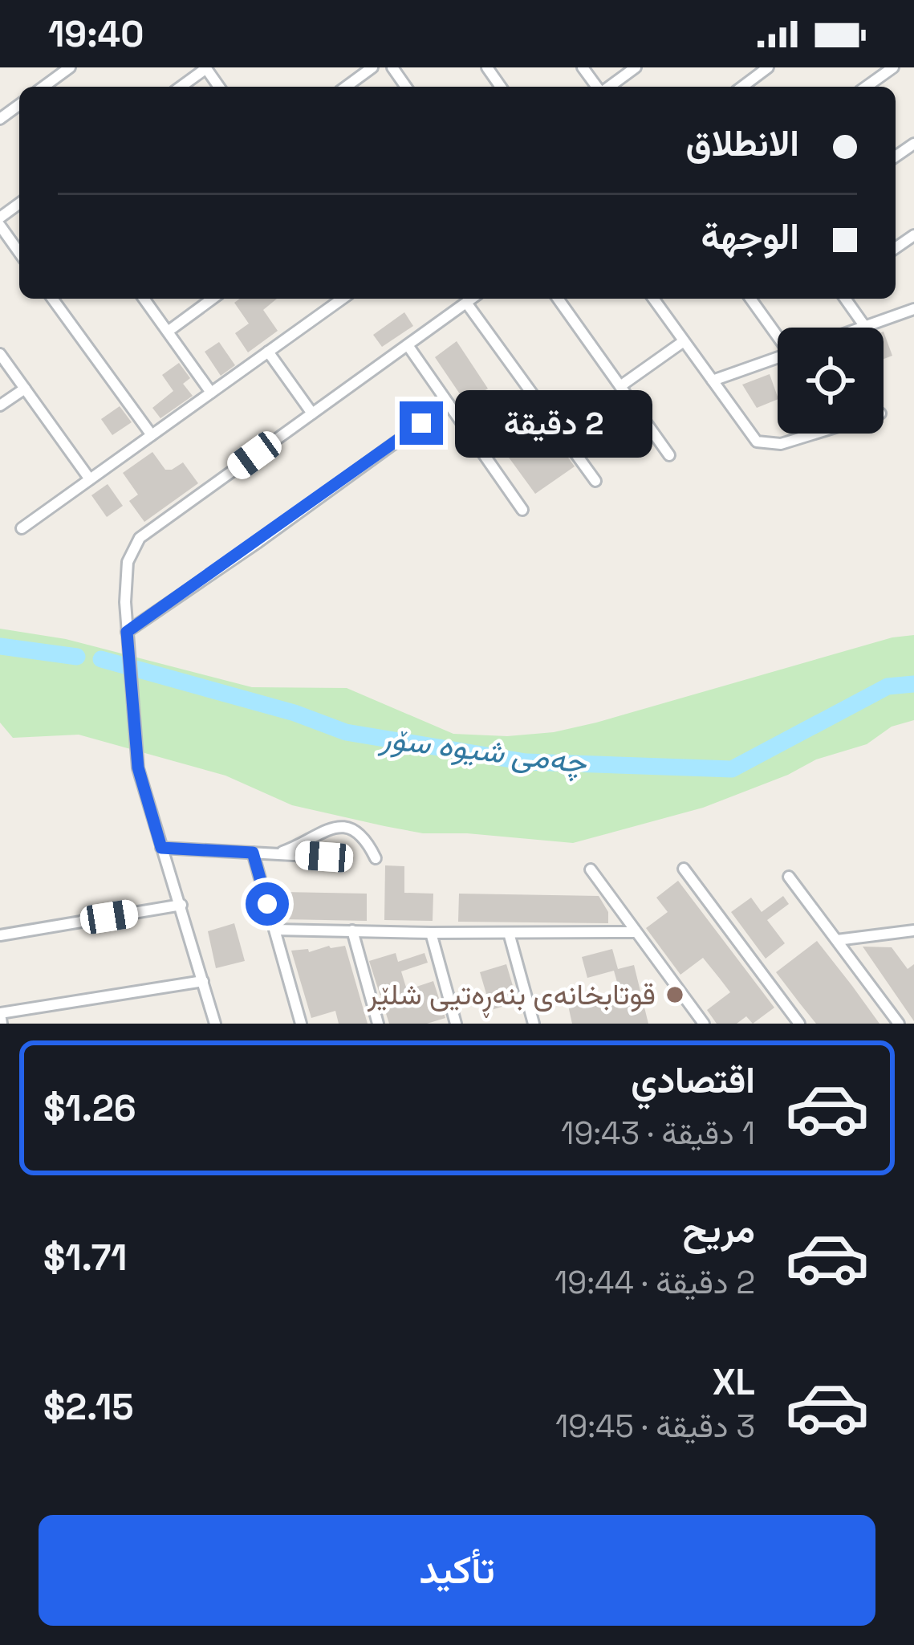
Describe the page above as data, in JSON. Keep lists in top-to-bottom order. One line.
{"water":["چەمی شیوە سۆر"],"places":["قوتابخانەی بنەڕەتیی شلێر"],"page":{"status":"19:40","banner":["الانطلاق","الوجهة"],"bubble":"2 دقيقة","list":[{"name":"اقتصادي","note":"1 دقيقة · 19:43","value":"$1.26"},{"name":"مريح","note":"2 دقيقة · 19:44","value":"$1.71"},{"name":"XL","note":"3 دقيقة · 19:45","value":"$2.15"}],"buttons":"تأكيد"}}
